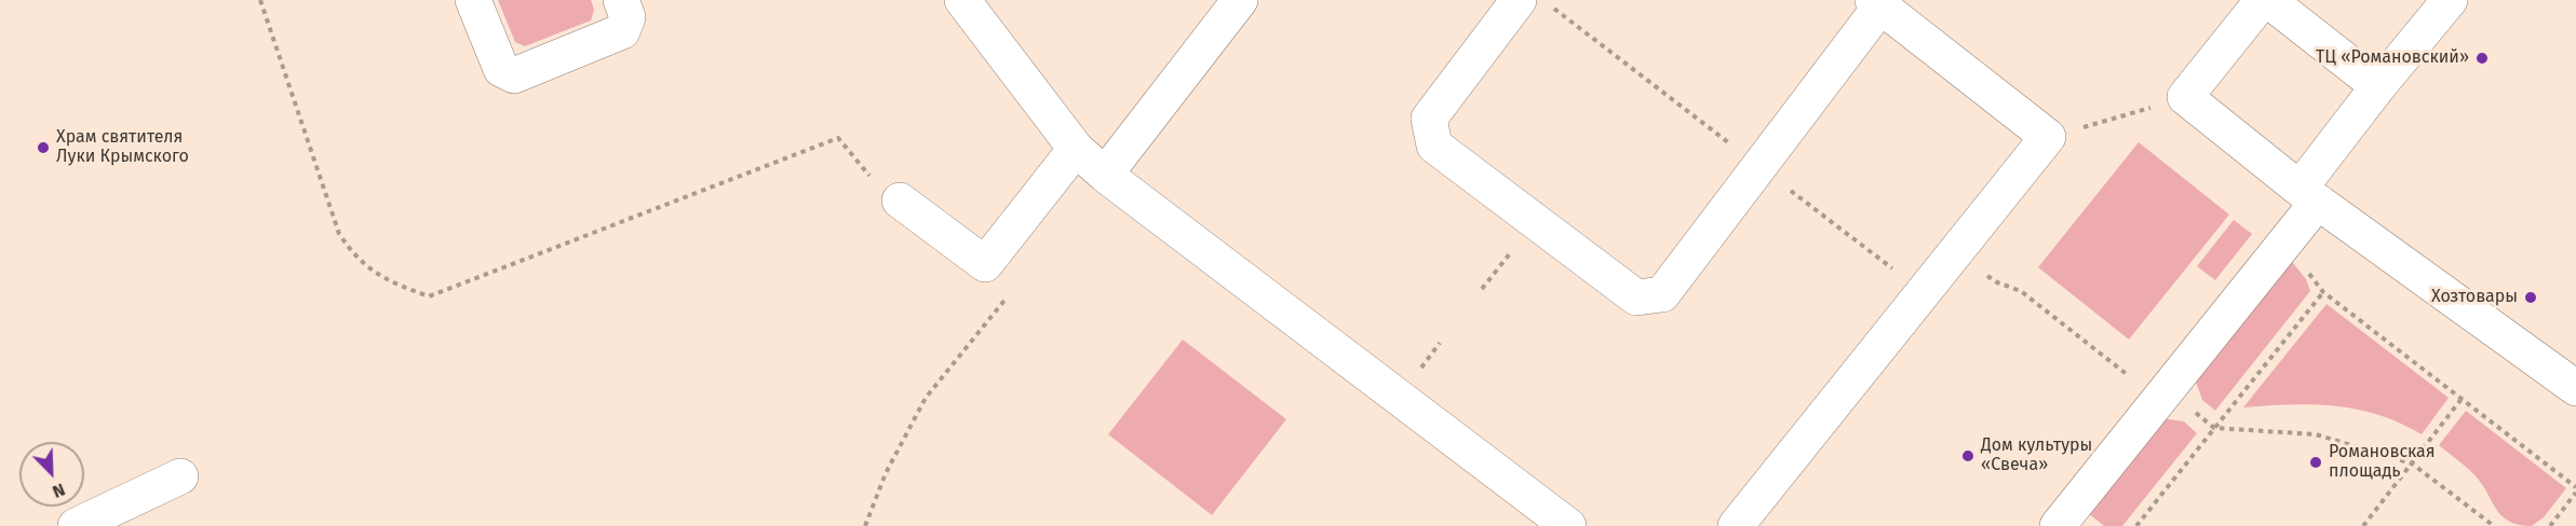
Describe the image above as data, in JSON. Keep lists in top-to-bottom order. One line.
{"places":["ТЦ «Романовский»","Храм святителя Луки Крымского","Хозтовары","Дом культуры «Свеча»","Романовская площадь"],"north":"bottom right"}
